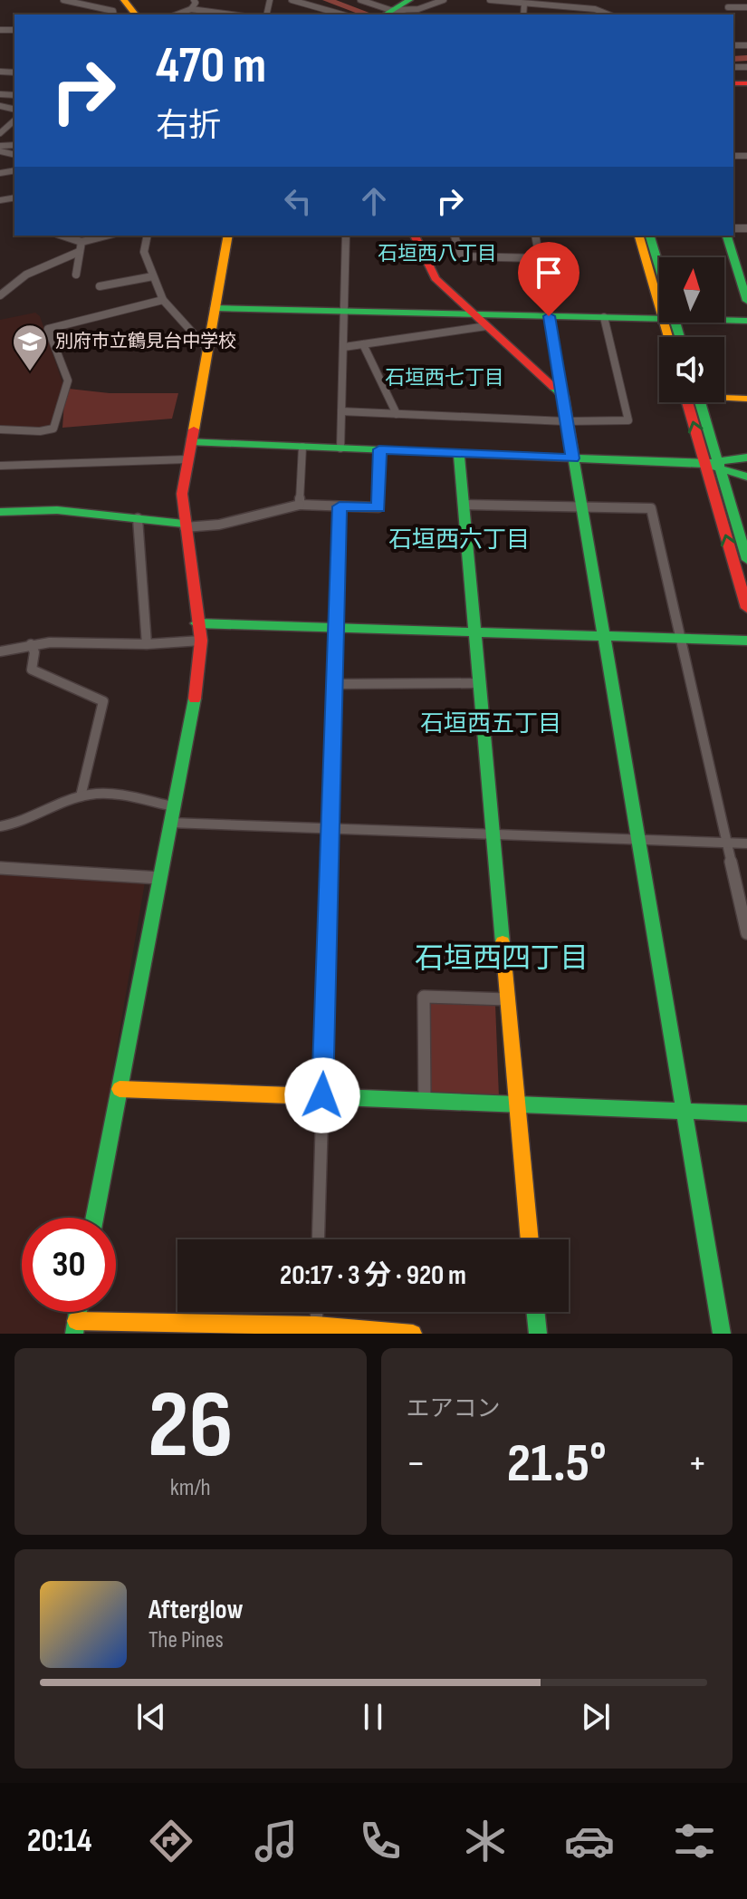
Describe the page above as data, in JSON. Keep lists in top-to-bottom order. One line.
{"districts":["石垣西八丁目","石垣西七丁目","石垣西六丁目","石垣西五丁目","石垣西四丁目"],"places":{"school or university":["別府市立鶴見台中学校"]},"north":"top","page":{"turn":["470 m","右折"],"limit":"30","trip":"20:17 · 3 分 · 920 m","tile":[["26","km/h"],"エアコン"],"heat":["−","21.5°","+"],"song":["Afterglow","The Pines"],"tabs":"20:14"}}
